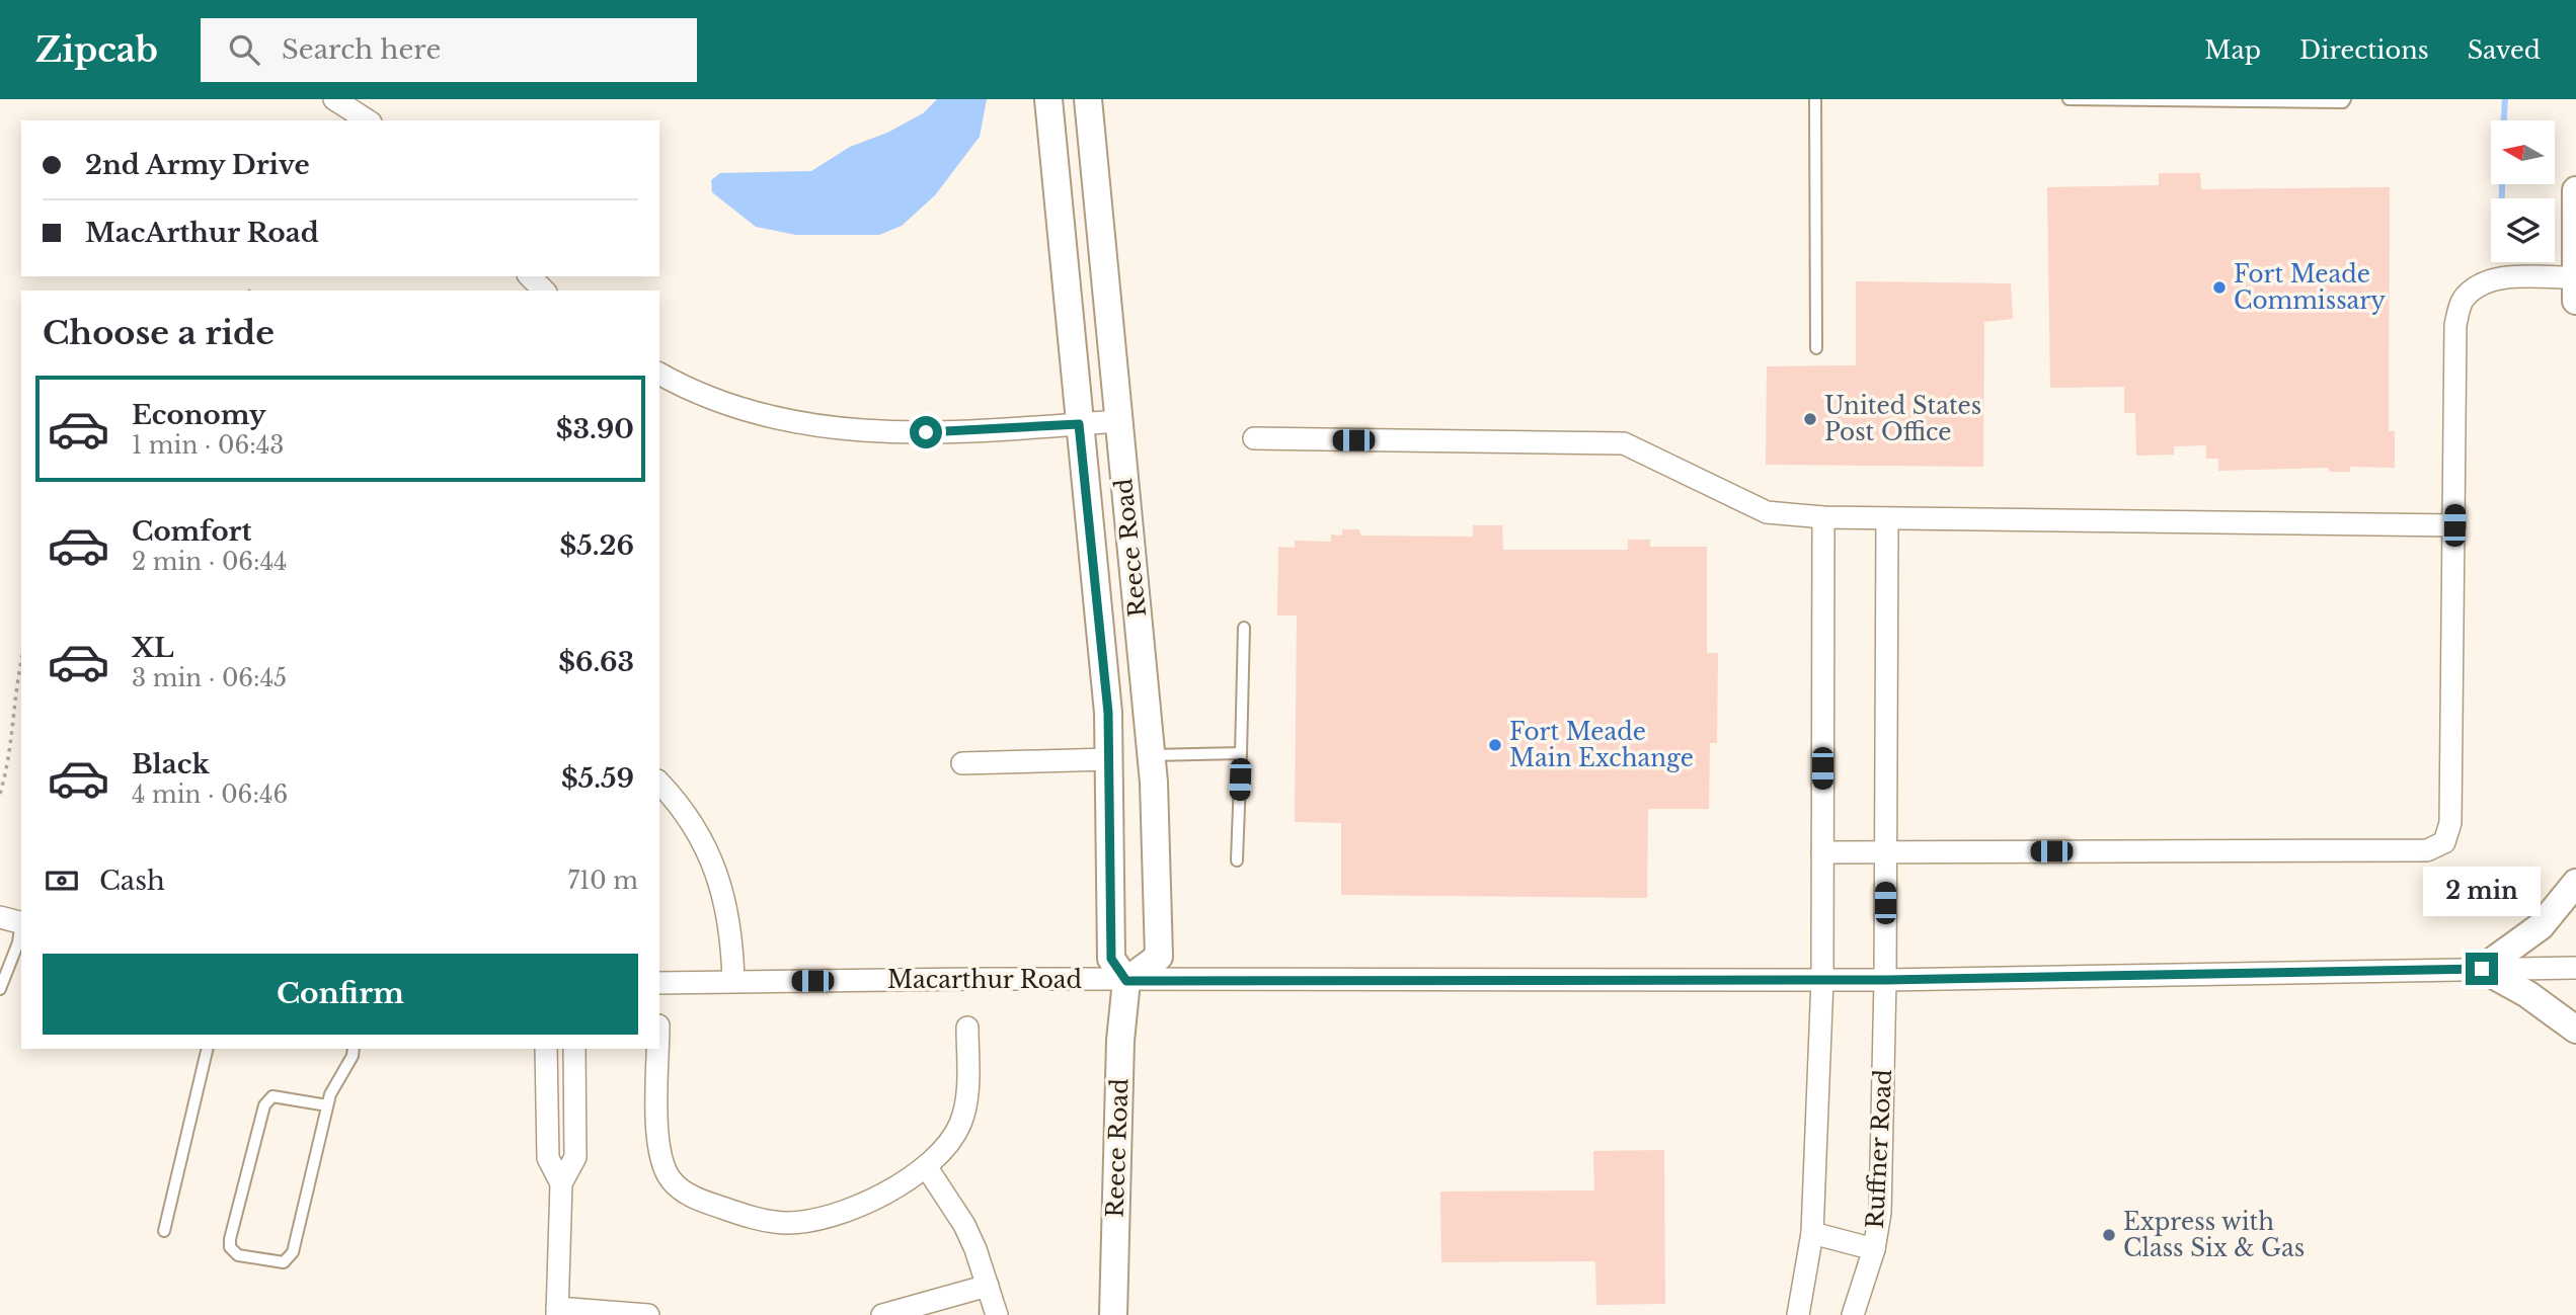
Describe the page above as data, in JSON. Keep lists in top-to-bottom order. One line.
{"streets":{"street":["Reece Road","Macarthur Road","Ruffner Road"]},"crossings":[["Reece Road","Macarthur Road"]],"places":["Fort Meade Commissary","United States Post Office","Fort Meade Main Exchange","Express with Class Six & Gas"],"north":"left","page":{"header":"Zipcab","search":"Search here","nav":["Map","Directions","Saved"],"banner":["2nd Army Drive","MacArthur Road"],"heading":"Choose a ride","list":[{"name":"Economy","note":"1 min · 06:43","value":"$3.90"},{"name":"Comfort","note":"2 min · 06:44","value":"$5.26"},{"name":"XL","note":"3 min · 06:45","value":"$6.63"},{"name":"Black","note":"4 min · 06:46","value":"$5.59"}],"pay":["Cash","710 m"],"bubble":"2 min","buttons":"Confirm"}}
